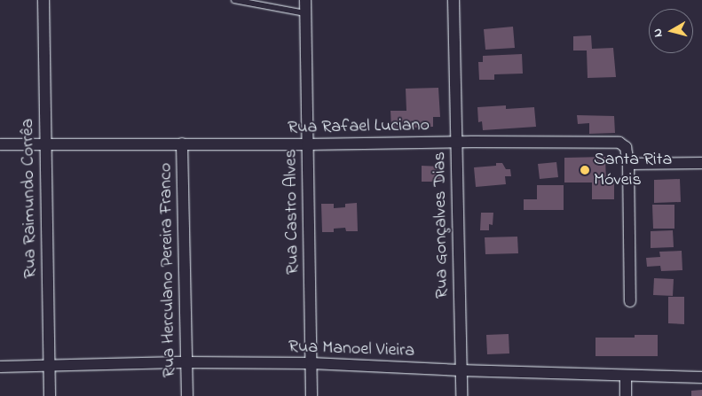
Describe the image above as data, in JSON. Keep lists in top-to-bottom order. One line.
{"streets":{"street":["Rua Rafael Luciano","Rua Raimundo Corrêa","Rua Castro Alves","Rua Gonçalves Dias","Rua Herculano Pereira Franco","Rua Manoel Vieira"]},"crossings":[["Rua Rafael Luciano","Rua Raimundo Corrêa"],["Rua Rafael Luciano","Rua Castro Alves"],["Rua Rafael Luciano","Rua Gonçalves Dias"],["Rua Rafael Luciano","Rua Herculano Pereira Franco"],["Rua Raimundo Corrêa","Rua Manoel Vieira"],["Rua Castro Alves","Rua Manoel Vieira"],["Rua Gonçalves Dias","Rua Manoel Vieira"],["Rua Herculano Pereira Franco","Rua Manoel Vieira"]],"places":["Santa Rita Móveis"],"north":"left"}
